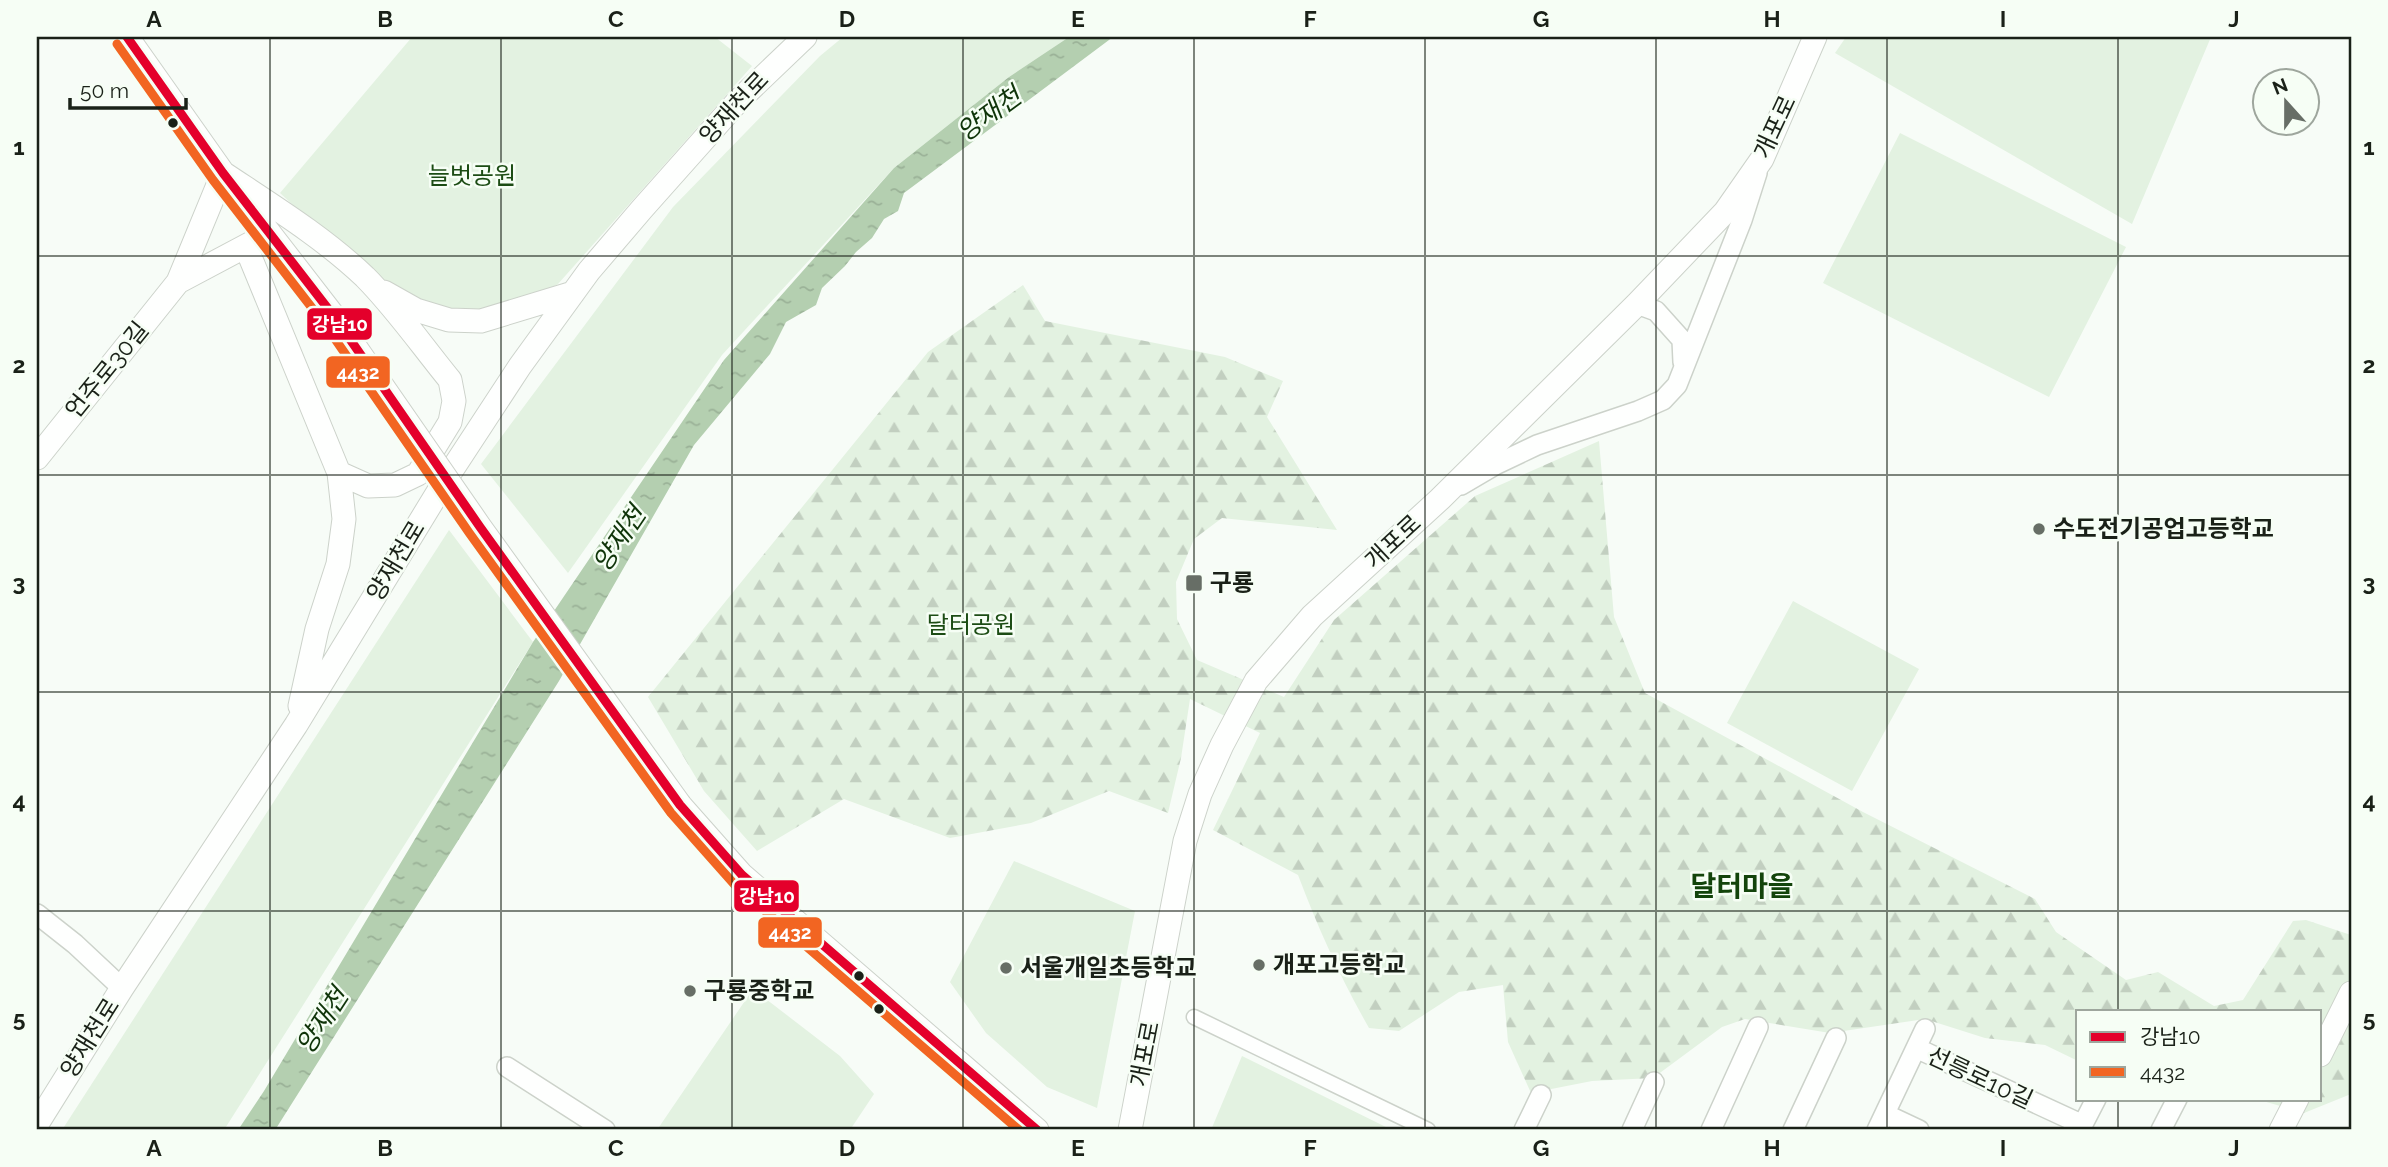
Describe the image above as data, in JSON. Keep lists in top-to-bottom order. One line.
{"streets":{"street":["양재천로","개포로","언주로30길","선릉로10길"]},"districts":["달터마을"],"water":["양재천"],"parks":["늘벗공원","달터공원"],"places":{"other":["수도전기공업고등학교","개포고등학교","서울개일초등학교","구룡중학교"],"transit":["구룡"]},"lines":["transit line 강남10","transit line 4432"],"legend":["강남10","4432"],"scale_bar":"50 m","north":"top","grid":{"columns":["A","B","C","D","E","F","G","H","I","J"],"rows":["1","2","3","4","5"]}}
